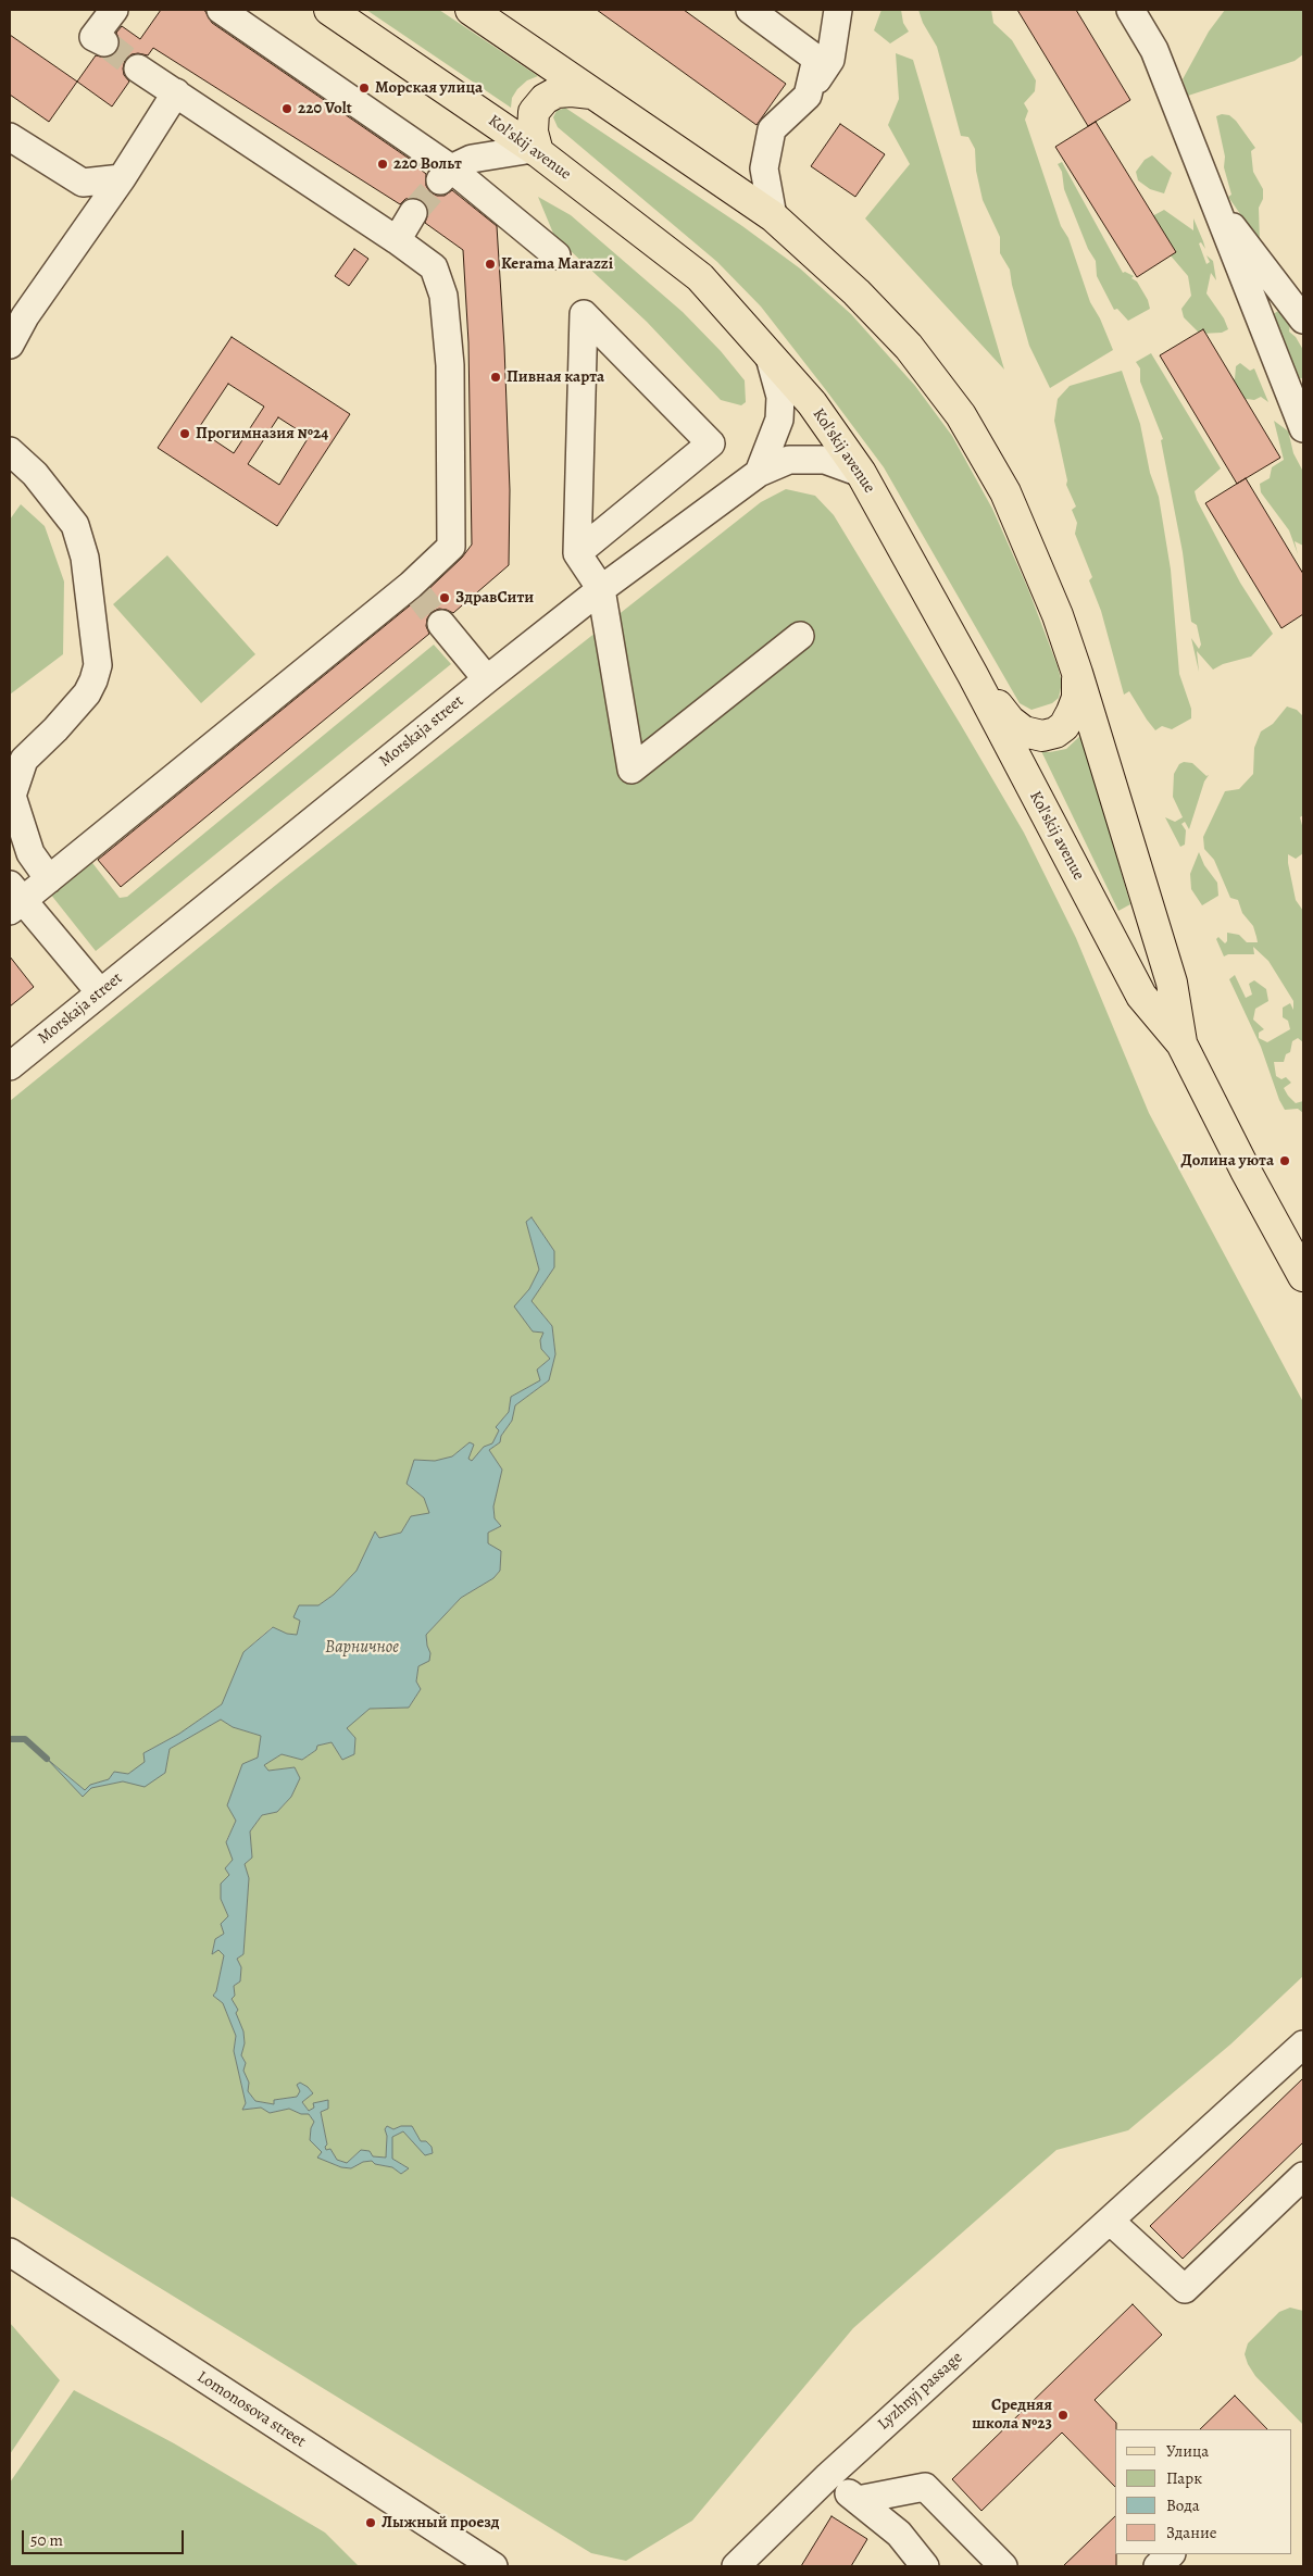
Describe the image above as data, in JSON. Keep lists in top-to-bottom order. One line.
{"streets":{"main road":["Kol'skij avenue"],"street":["Morskaja street","Lyzhnyj passage","Lomonosova street"]},"crossings":[["Kol'skij avenue","Morskaja street"]],"water":["Варничное"],"places":["Морская улица","220 Volt","220 Вольт","Kerama Marazzi","Пивная карта","Прогимназия №24","ЗдравСити","Долина уюта","Средняя школа №23","Лыжный проезд"],"legend":["Улица","Парк","Вода","Здание"],"scale_bar":"50 m"}
